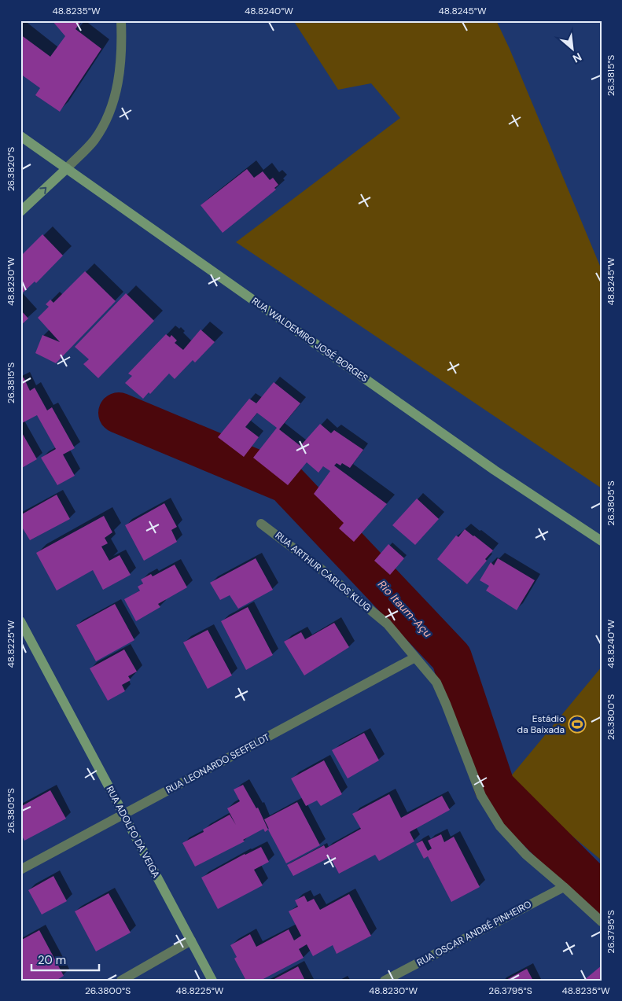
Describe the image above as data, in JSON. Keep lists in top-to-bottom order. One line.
{"streets":{"main road":["RUA WALDEMIRO JOSÉ BORGES","RUA ADOLFO DA VEIGA"],"street":["RUA ARTHUR CARLOS KLUG","RUA LEONARDO SEEFELDT","RUA OSCAR ANDRÉ PINHEIRO"]},"crossings":[["RUA ARTHUR CARLOS KLUG","RUA LEONARDO SEEFELDT"],["RUA ARTHUR CARLOS KLUG","RUA OSCAR ANDRÉ PINHEIRO"],["RUA LEONARDO SEEFELDT","RUA ADOLFO DA VEIGA"]],"water":["Rio Itaum-Açu"],"places":{"sports":["Estádio da Baixada"]},"scale_bar":"20 m","north":"bottom right","coordinates":["48.8235°W","48.8240°W","48.8245°W","26.3815°S","26.3820°S","48.8230°W","26.3805°S","48.8225°W","26.3800°S","26.3795°S"]}
